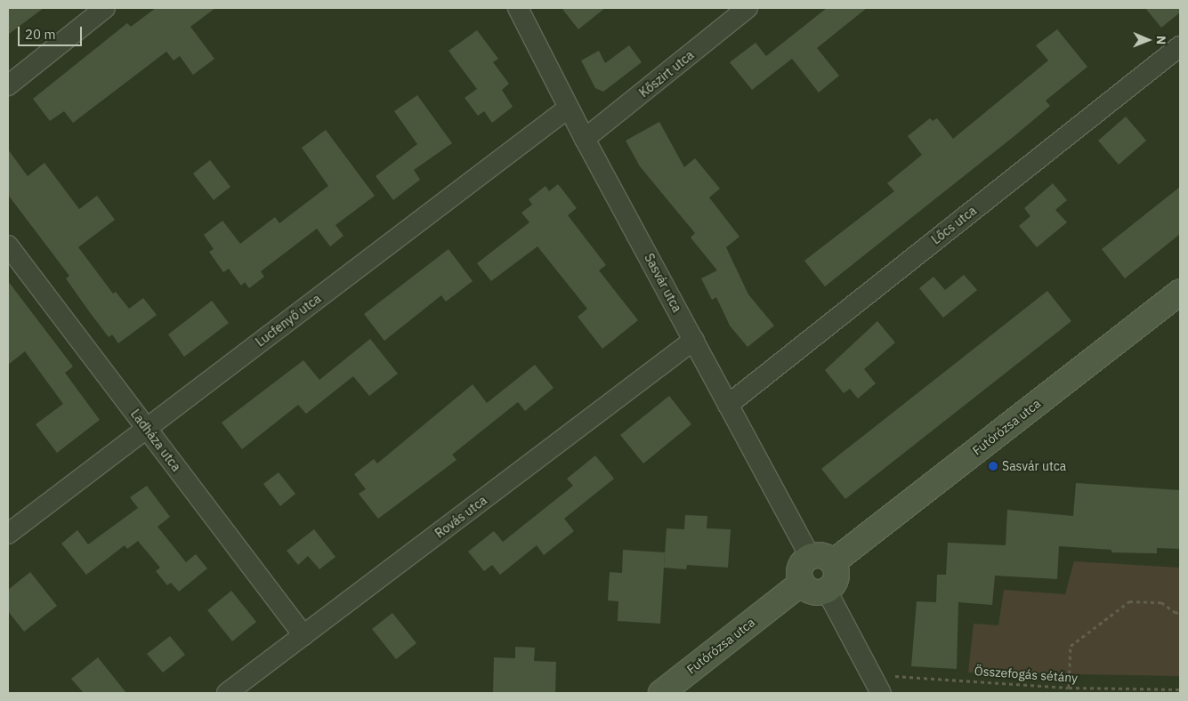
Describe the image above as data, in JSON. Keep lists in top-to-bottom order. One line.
{"streets":{"street":["Kőszirt utca","Lőcs utca","Sasvár utca","Lucfenyő utca","Futórózsa utca","Ladháza utca","Rovás utca"],"path":["Összefogás sétány"]},"crossings":[["Kőszirt utca","Sasvár utca"],["Lőcs utca","Sasvár utca"],["Sasvár utca","Lucfenyő utca"],["Sasvár utca","Futórózsa utca"],["Sasvár utca","Rovás utca"],["Lucfenyő utca","Ladháza utca"],["Ladháza utca","Rovás utca"]],"places":["Sasvár utca"],"scale_bar":"20 m","north":"right"}
